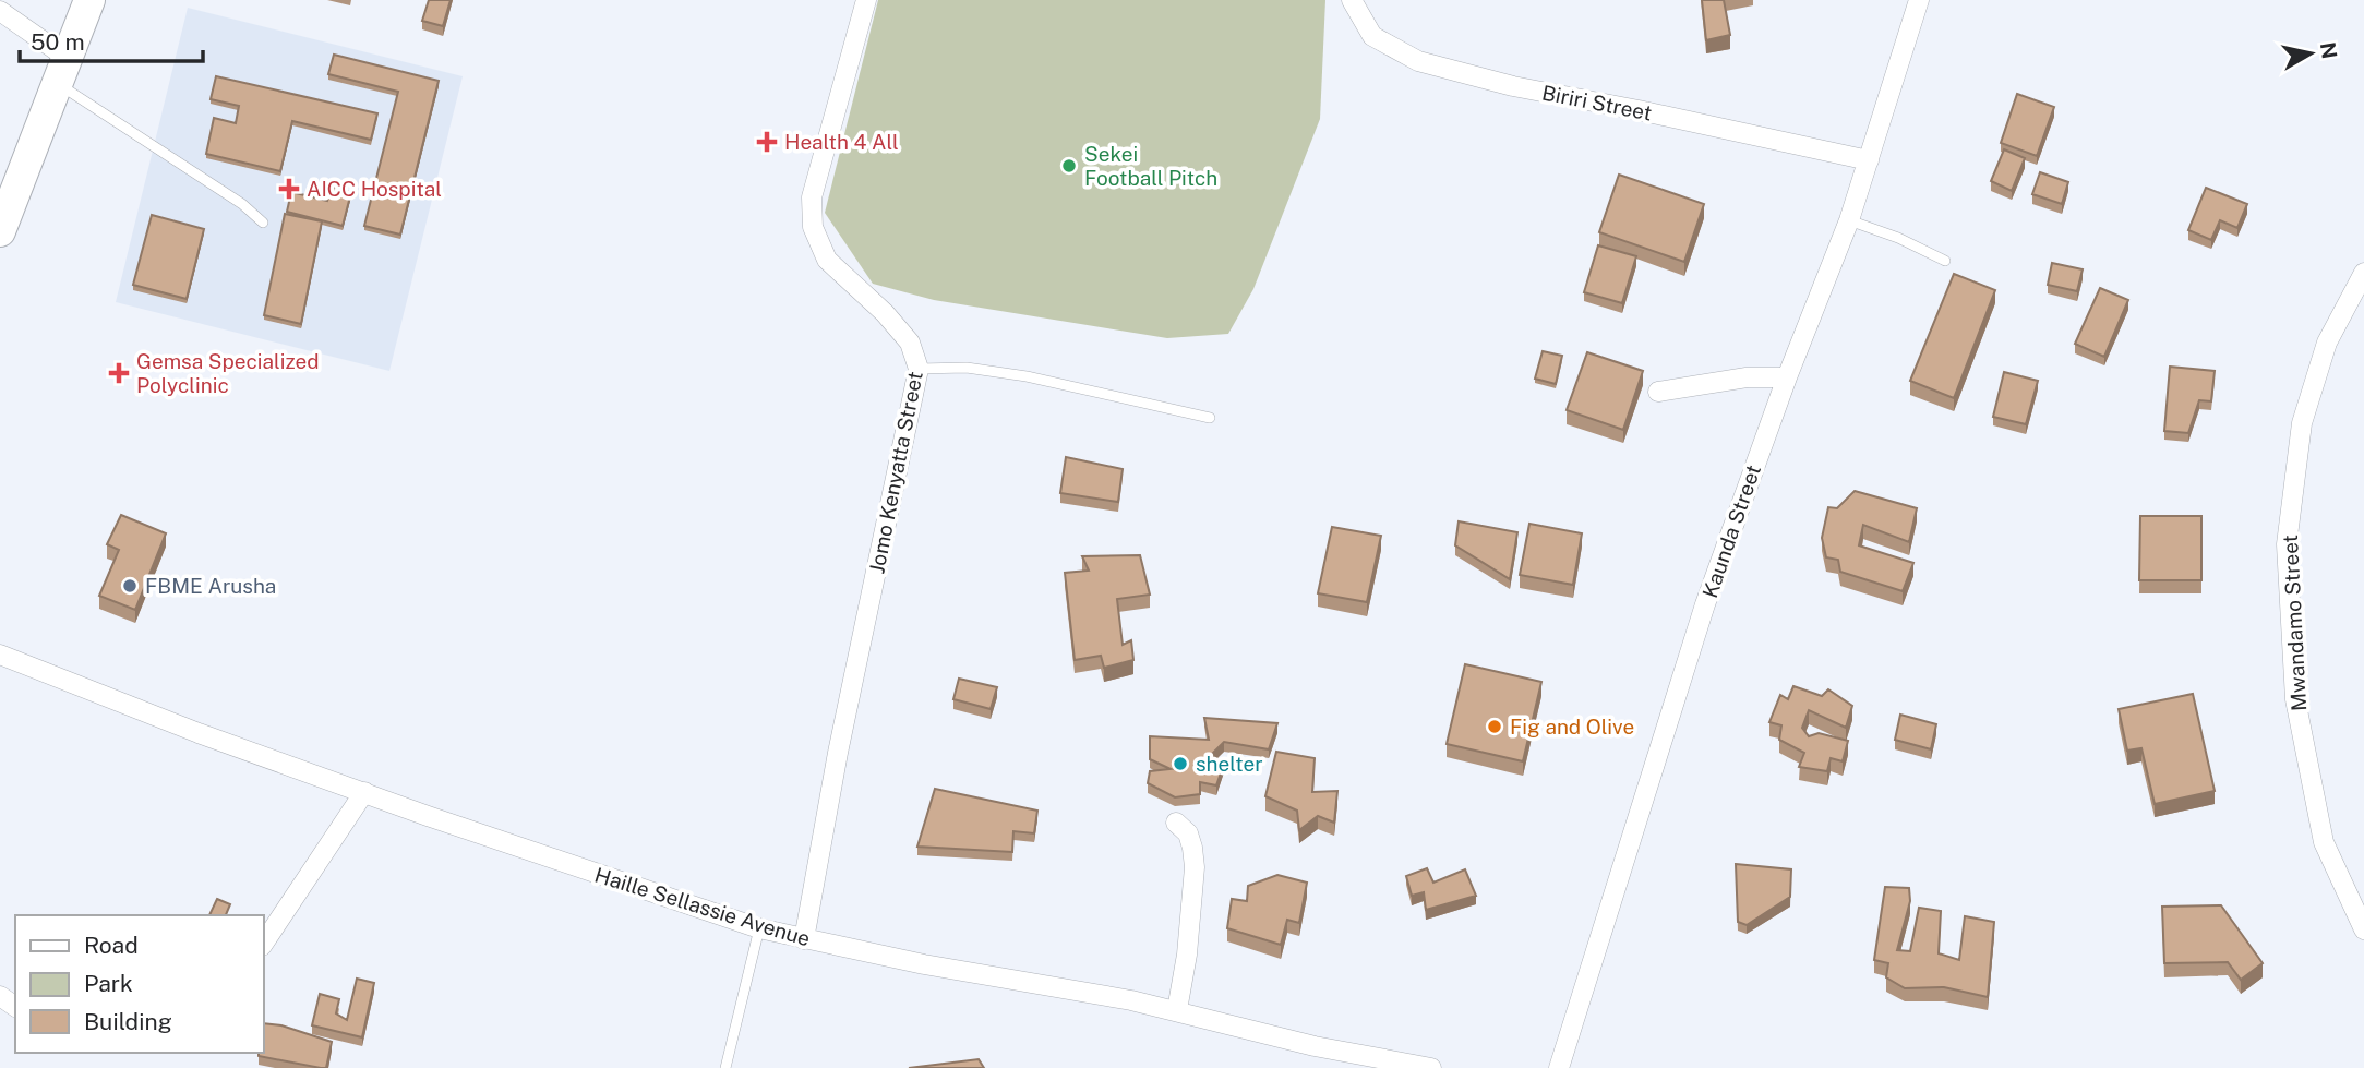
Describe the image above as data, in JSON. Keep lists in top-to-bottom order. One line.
{"streets":{"street":["Biriri Street","Jomo Kenyatta Street","Kaunda Street","Mwandamo Street","Haille Sellassie Avenue"]},"crossings":[["Biriri Street","Kaunda Street"],["Jomo Kenyatta Street","Haille Sellassie Avenue"]],"places":{"health":["Health 4 All","AICC Hospital","Gemsa Specialized Polyclinic"],"other":["Sekei Football Pitch","FBME Arusha","Fig and Olive","shelter"]},"legend":["Road","Park","Building"],"scale_bar":"50 m","north":"right"}
